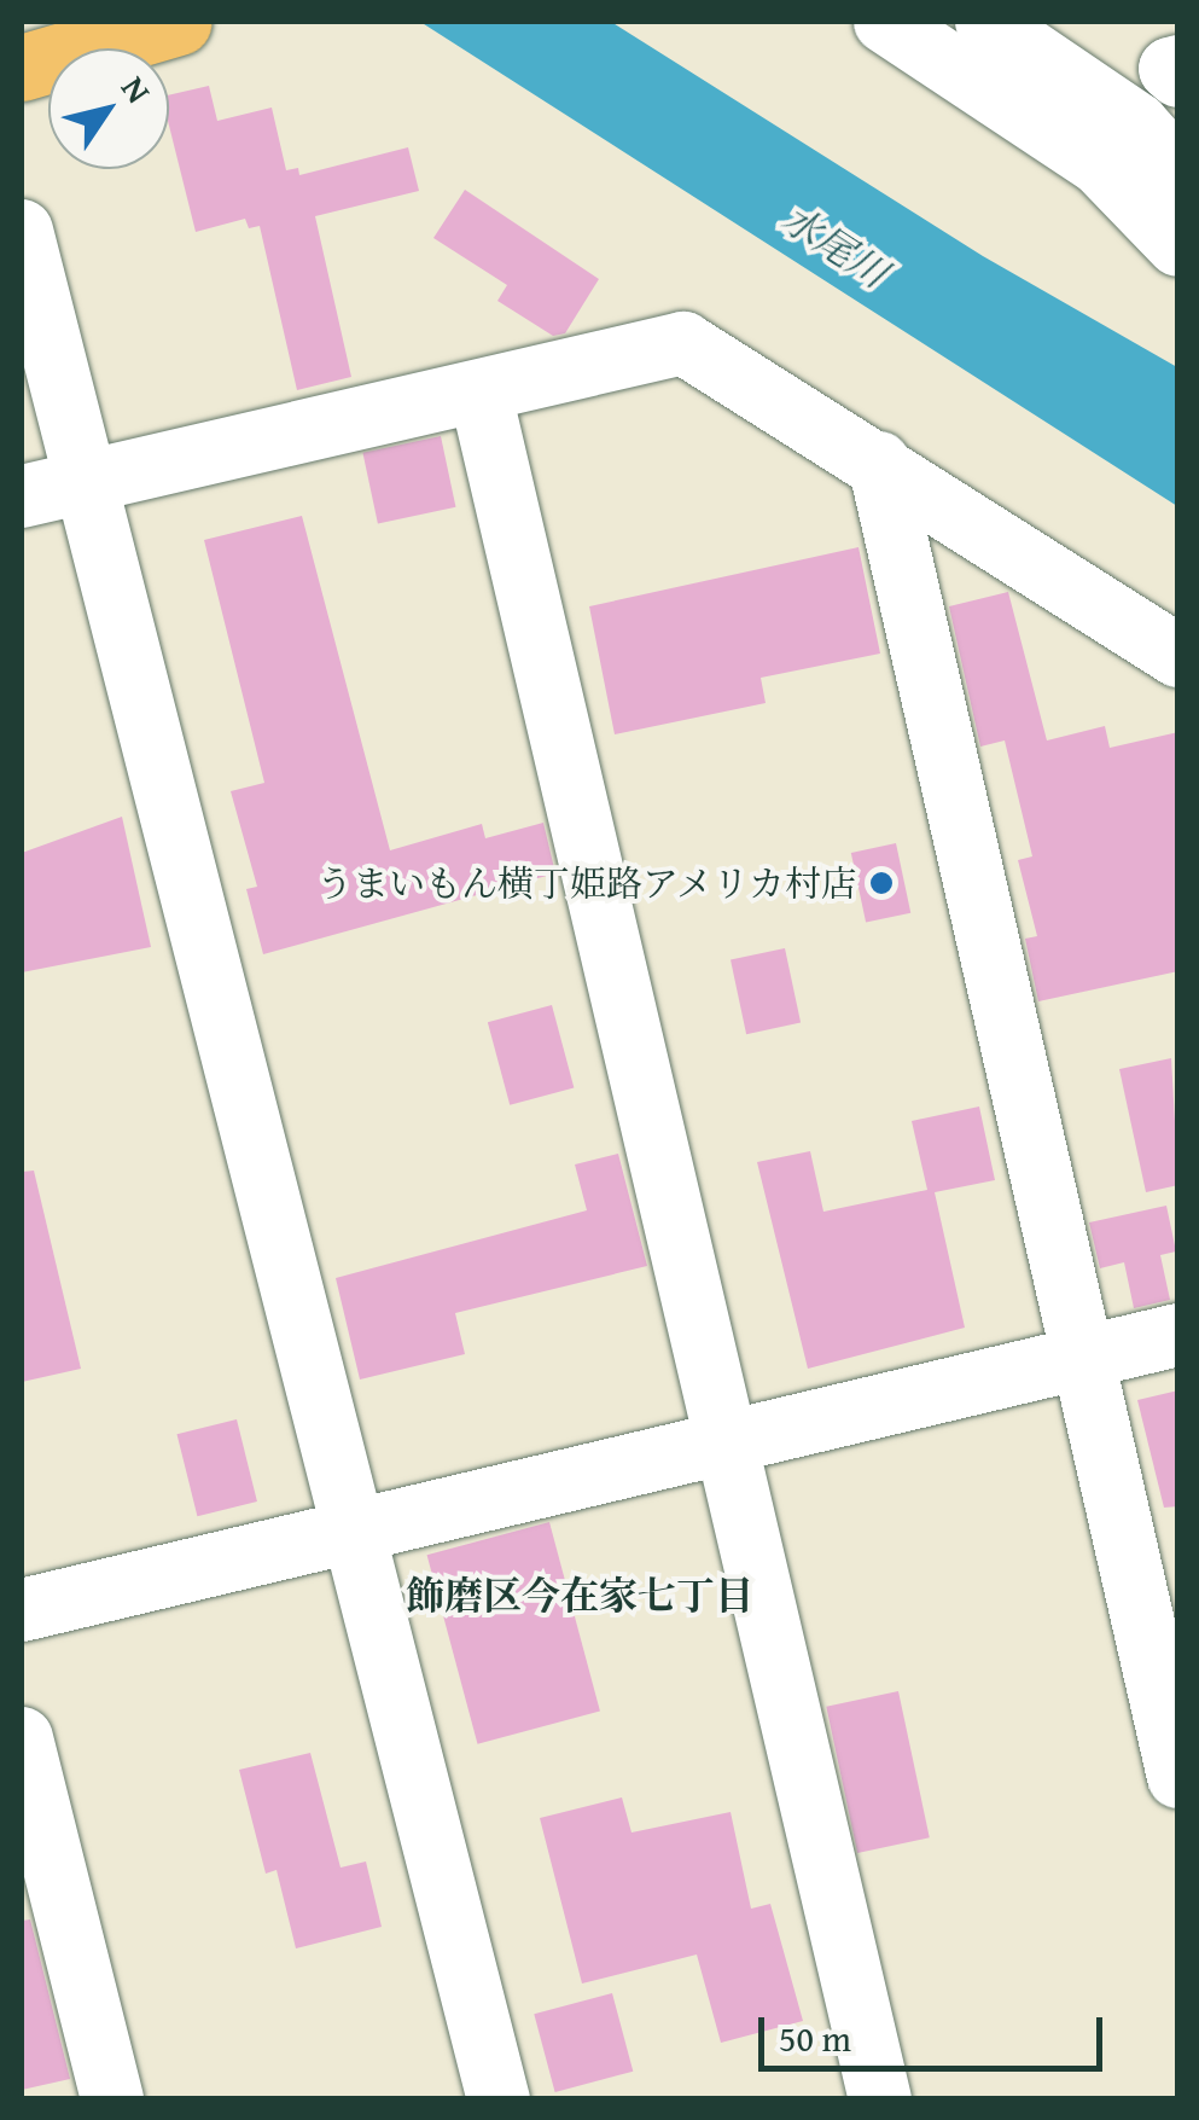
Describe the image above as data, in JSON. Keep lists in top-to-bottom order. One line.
{"districts":["飾磨区今在家七丁目"],"water":["水尾川"],"places":["うまいもん横丁姫路アメリカ村店"],"scale_bar":"50 m","north":"top right"}
